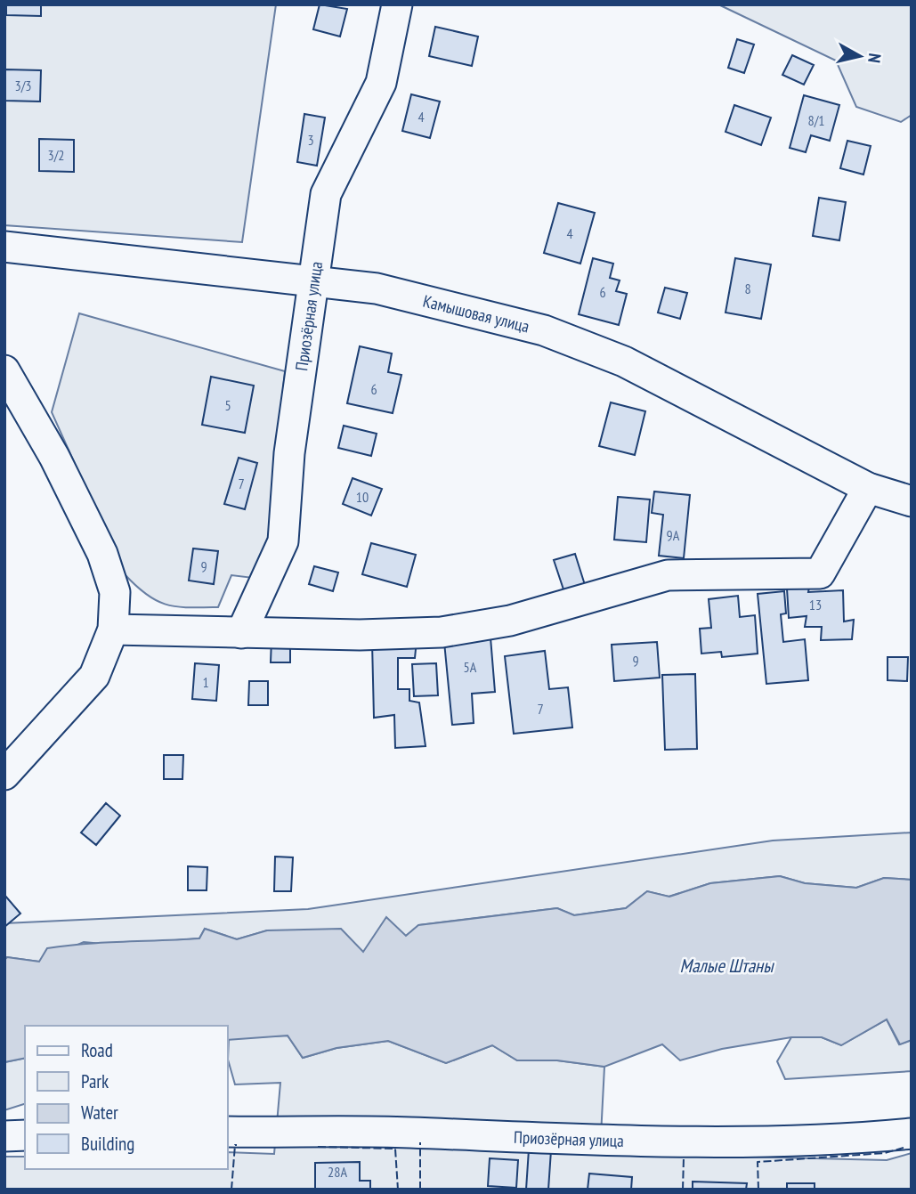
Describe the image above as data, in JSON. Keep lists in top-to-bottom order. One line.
{"streets":{"street":["Камышовая улица","Приозёрная улица"]},"crossings":[["Камышовая улица","Приозёрная улица"]],"water":["Малые Штаны"],"house_numbers":["3/3","4","8/1","3","3/2","4","8","6","6","5","7","10","9А","9","13","9","5А","1","7","28А"],"legend":["Road","Park","Water","Building"],"north":"right"}
